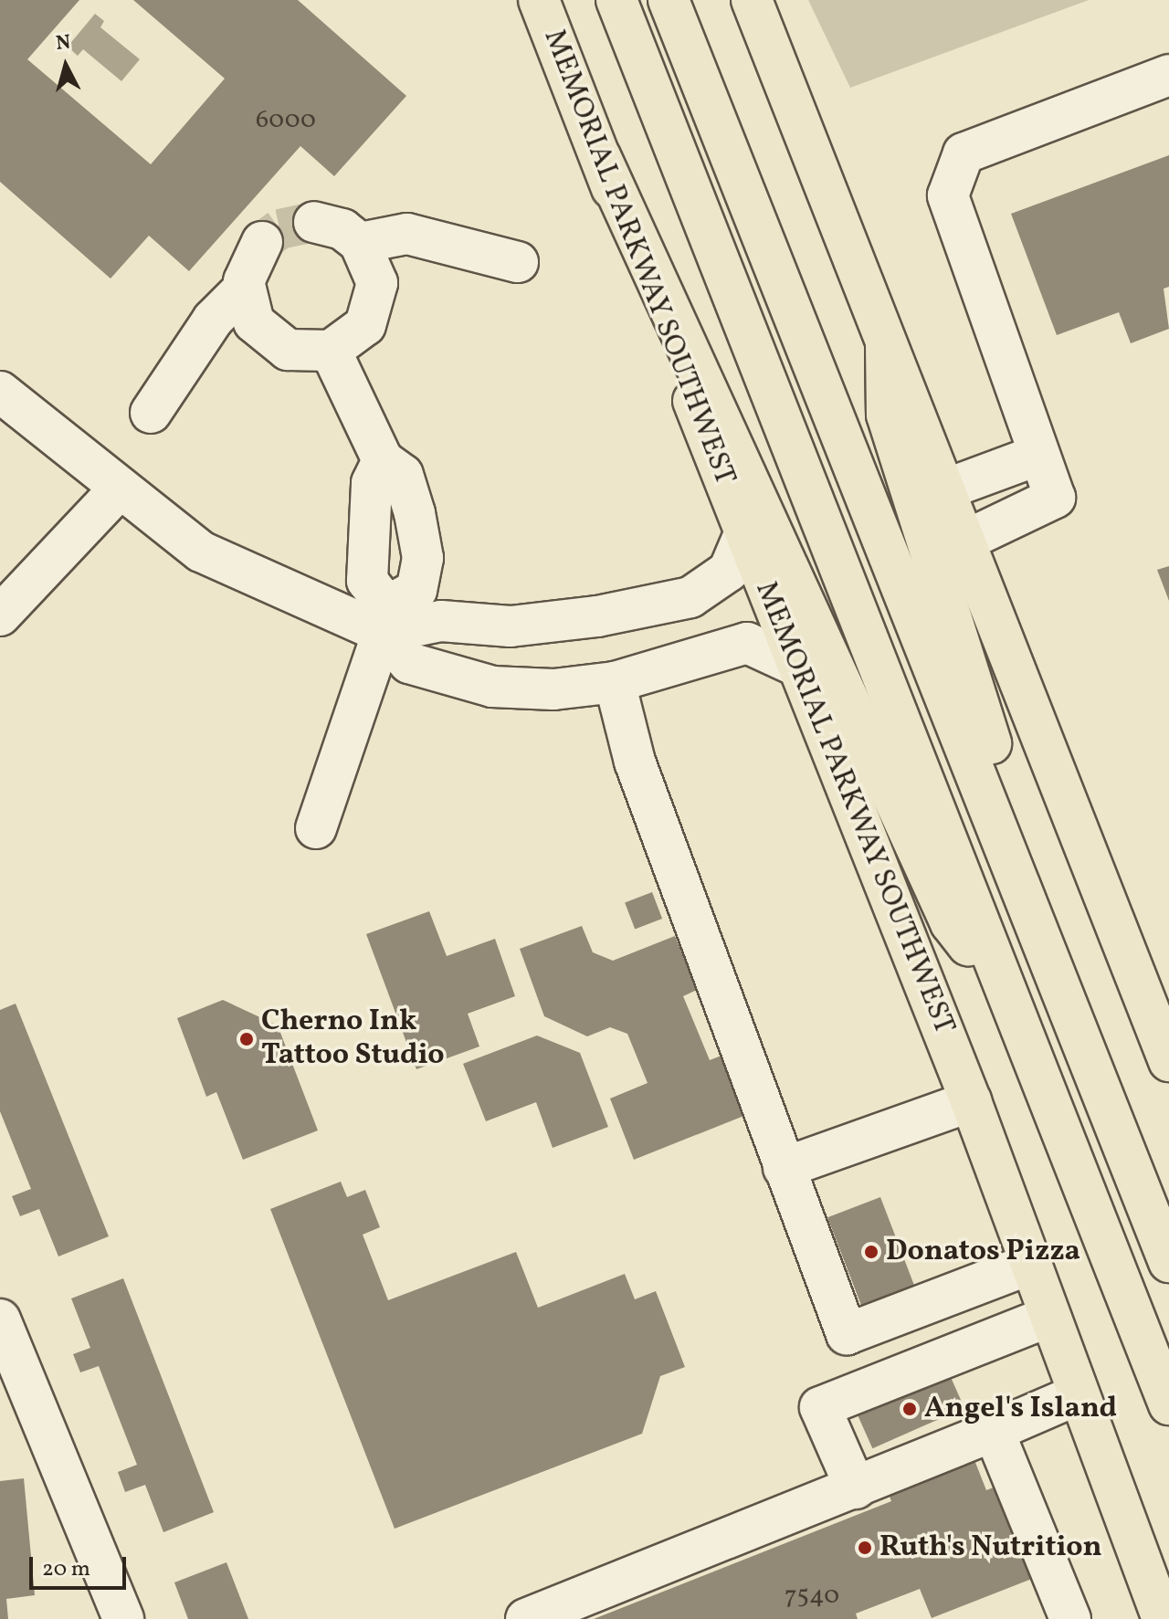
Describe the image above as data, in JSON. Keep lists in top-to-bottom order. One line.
{"streets":{"main road":["MEMORIAL PARKWAY SOUTHWEST"]},"places":["Cherno Ink Tattoo Studio","Donatos Pizza","Angel's Island","Ruth's Nutrition"],"house_numbers":["6000","7540"],"scale_bar":"20 m","north":"top"}
